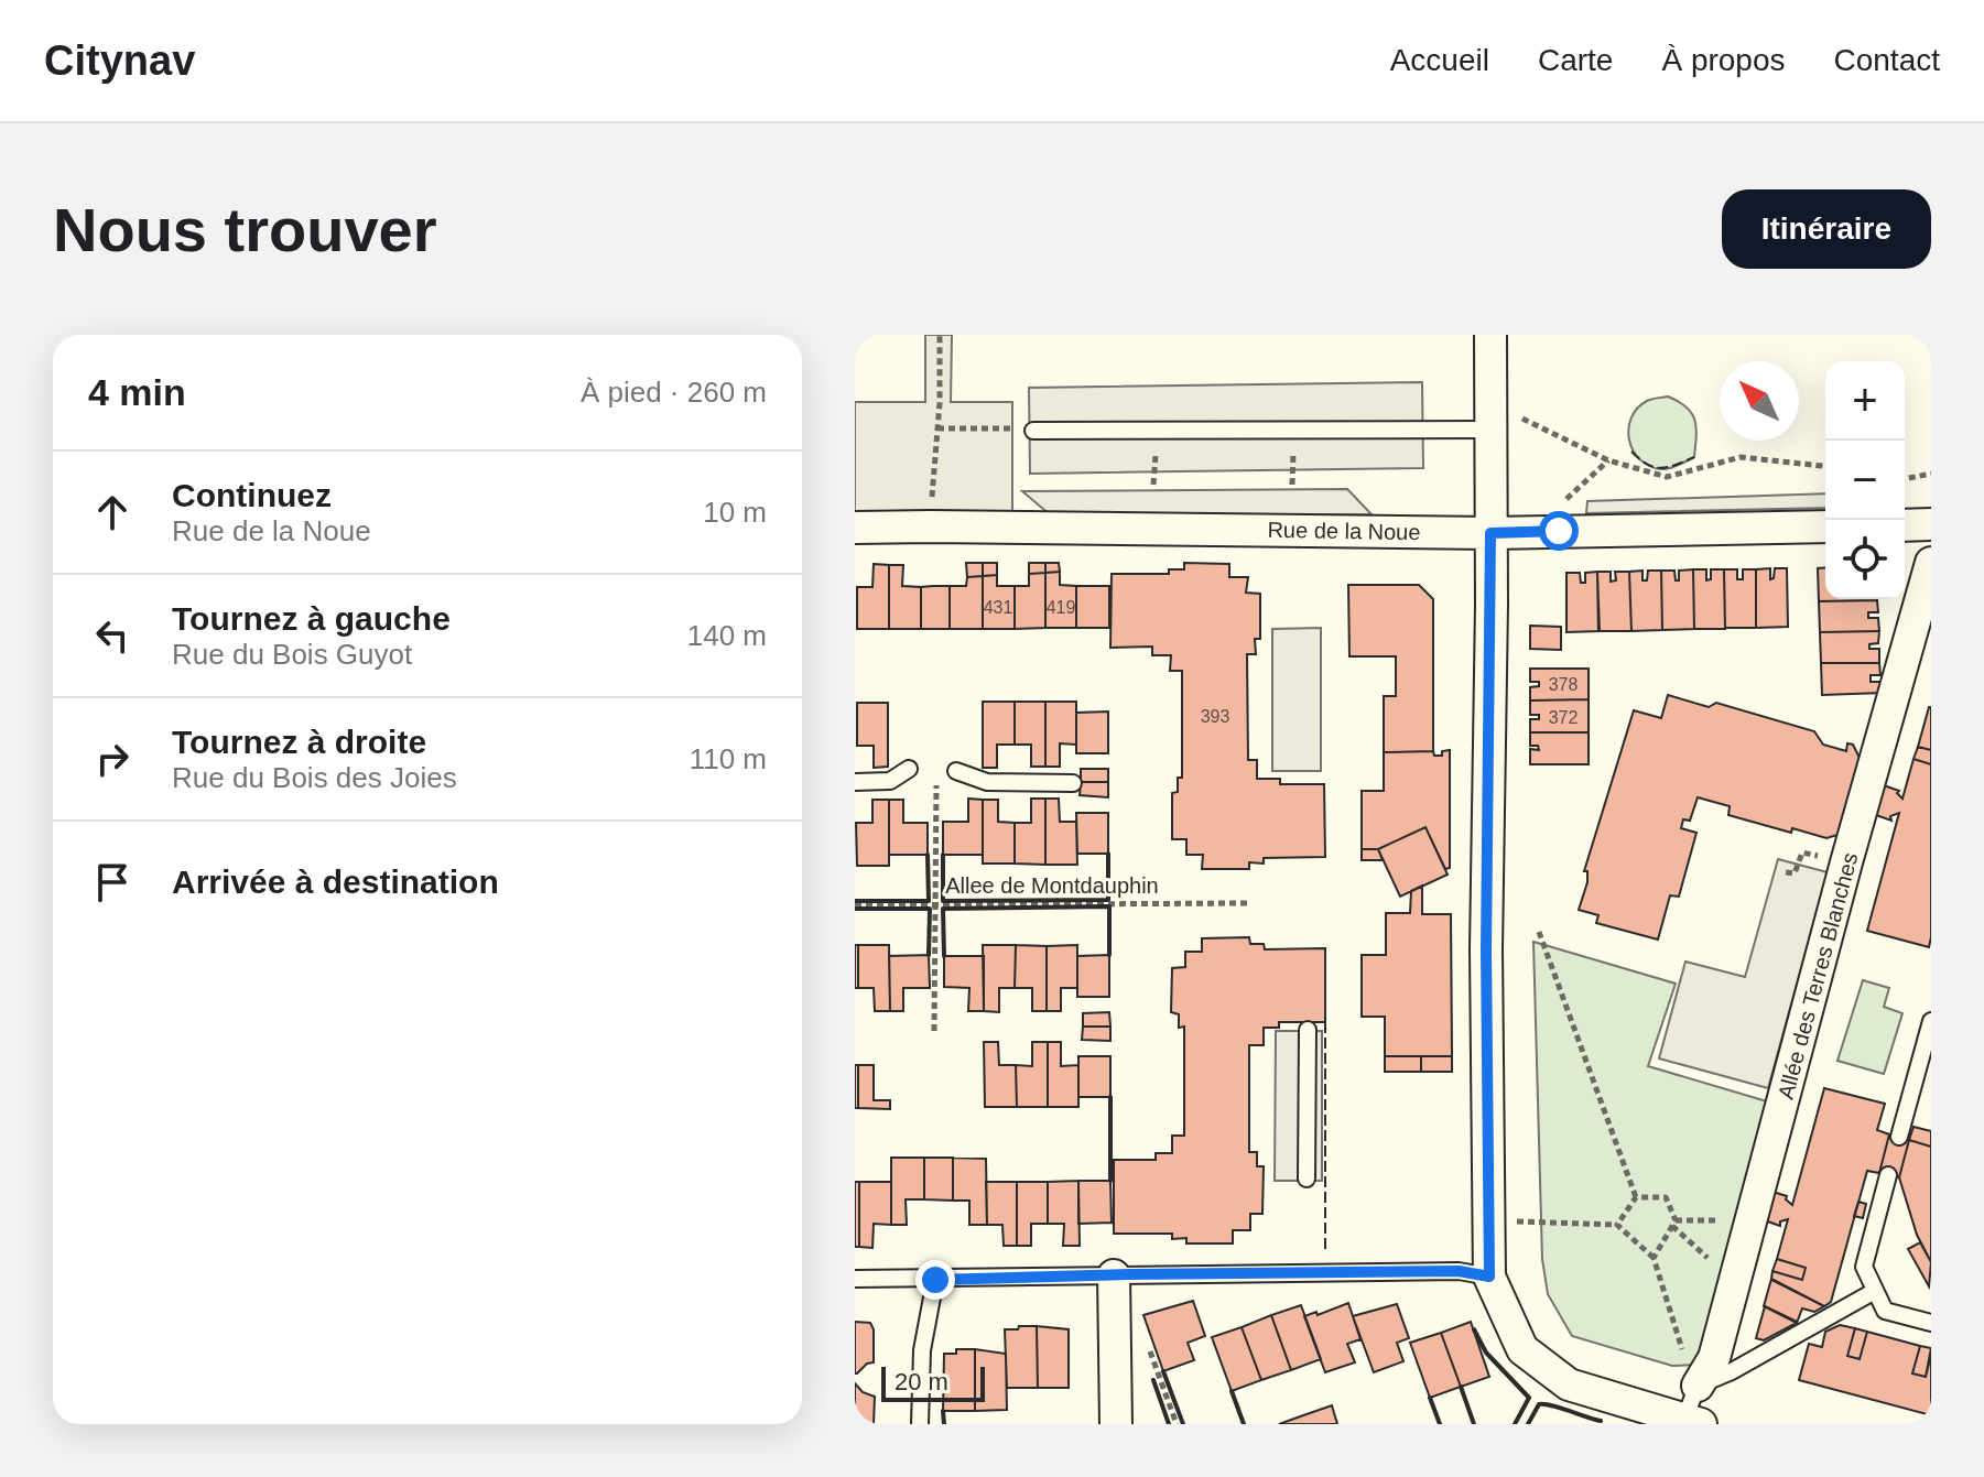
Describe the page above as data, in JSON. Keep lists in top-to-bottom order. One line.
{"streets":{"street":["Rue de la Noue","Allée des Terres Blanches"],"path":["Allee de Montdauphin"]},"house_numbers":["431","419","378","393","372"],"scale_bar":"20 m","north":"top left","page":{"header":"Citynav","nav":["Accueil","Carte","À propos","Contact"],"buttons":"Itinéraire","title":"Nous trouver","heading":["4 min","À pied · 260 m"],"map_buttons":["+","−"],"list":[["Continuez","Rue de la Noue","10 m"],["Tournez à gauche","Rue du Bois Guyot","140 m"],["Tournez à droite","Rue du Bois des Joies","110 m"],"Arrivée à destination"],"scale":"20 m"}}
